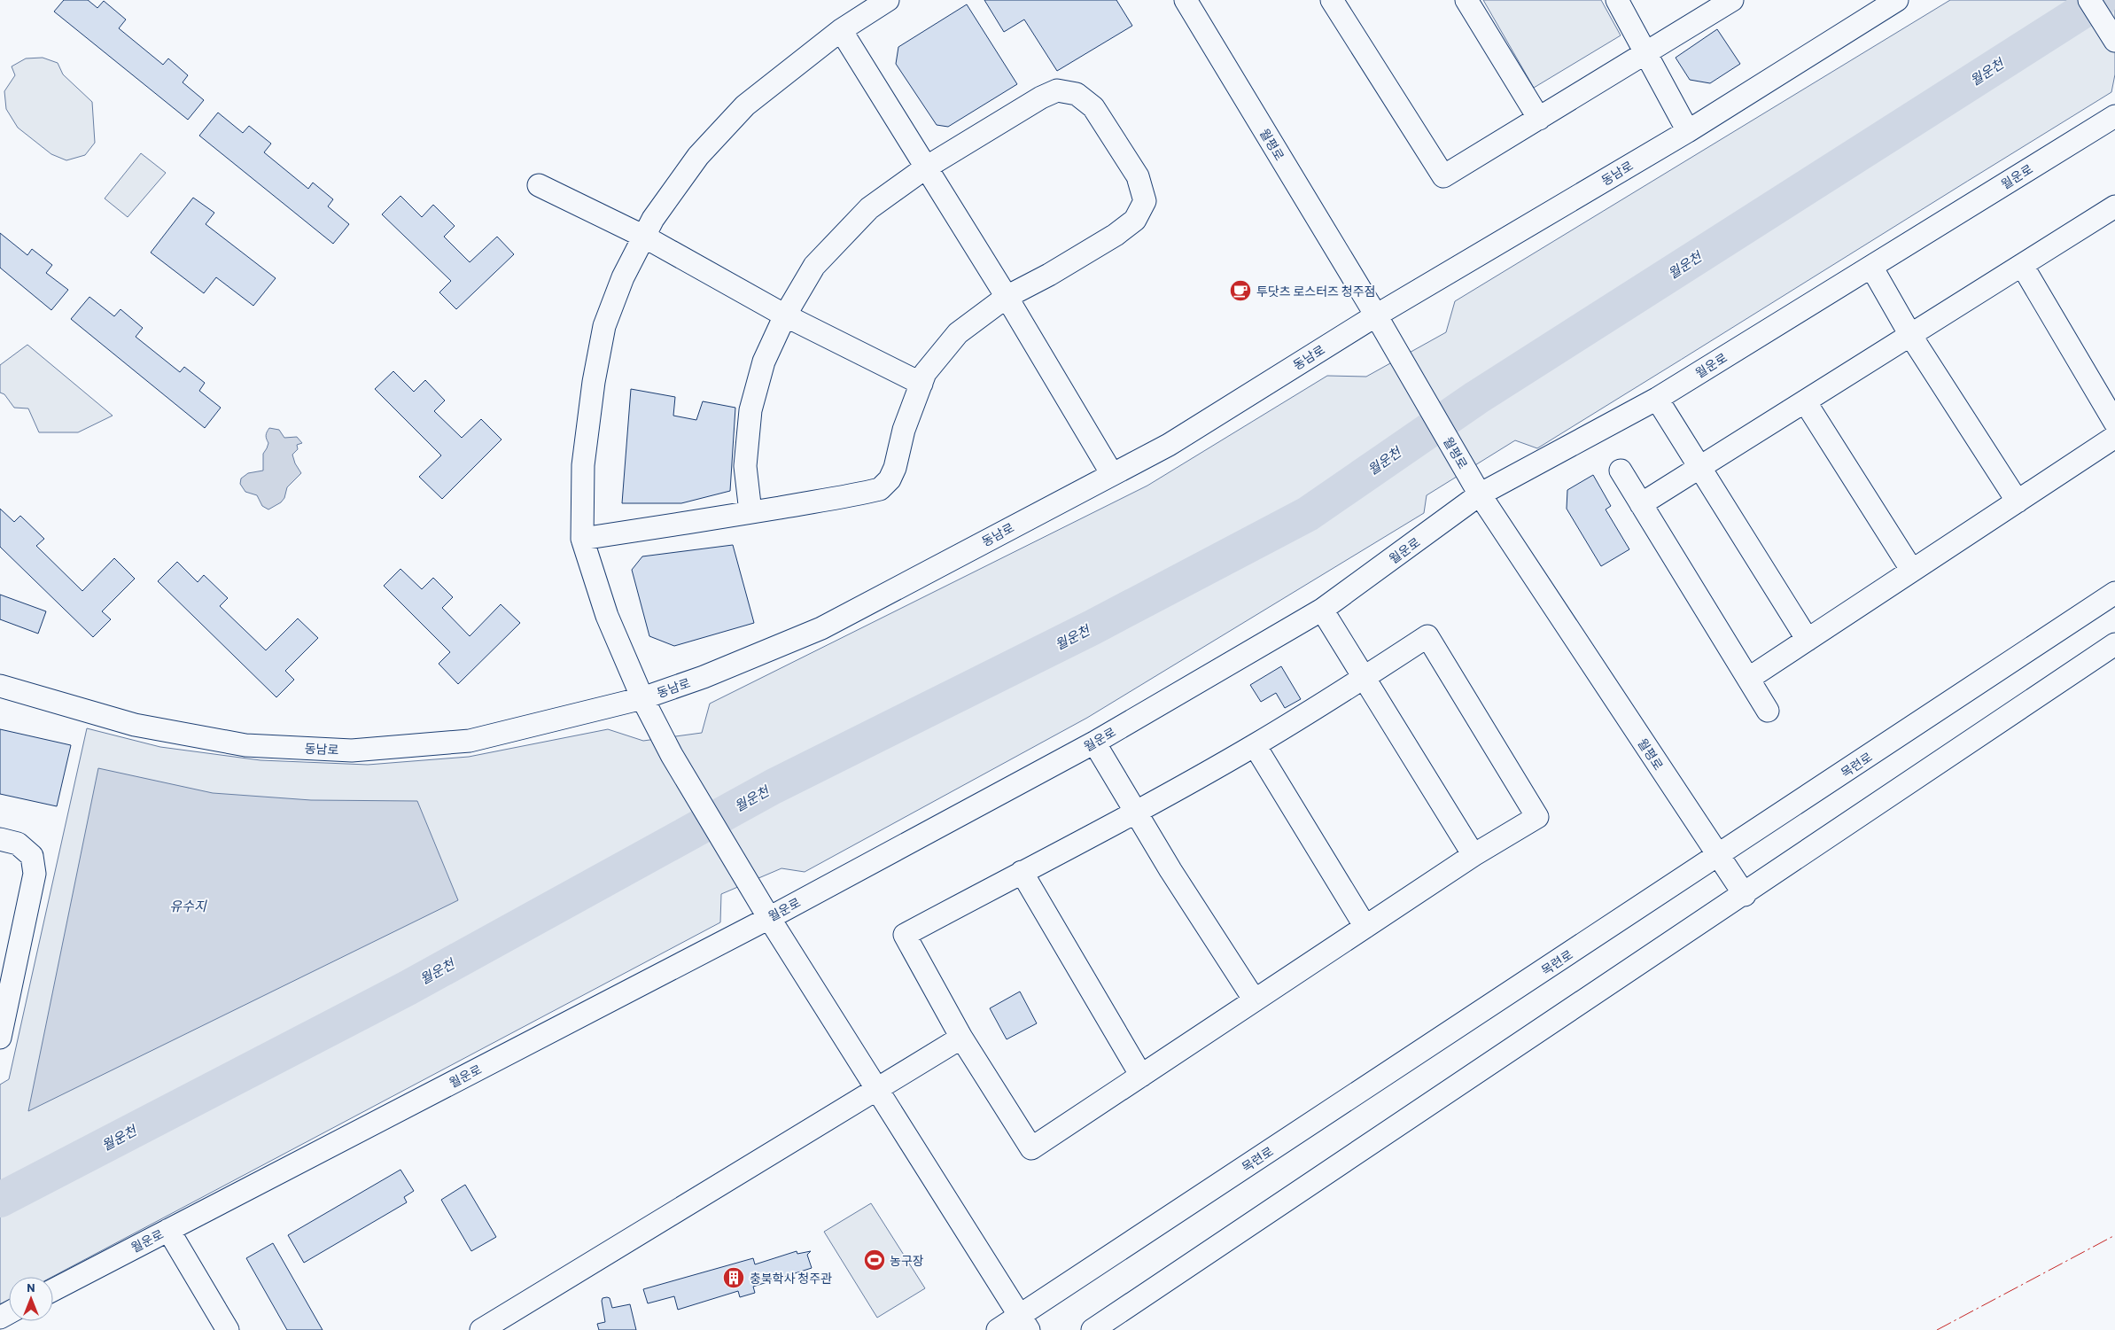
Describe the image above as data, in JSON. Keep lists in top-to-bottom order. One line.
{"streets":{"street":["월평로","동남로","월운로","목련로"]},"crossings":[["월평로","동남로"],["월평로","월운로"],["월평로","목련로"]],"water":["월운천","유수지"],"places":{"cafe":["투닷츠 로스터즈 청주점"],"sports":["농구장"],"building":["충북학사 청주관"]},"north":"top"}
